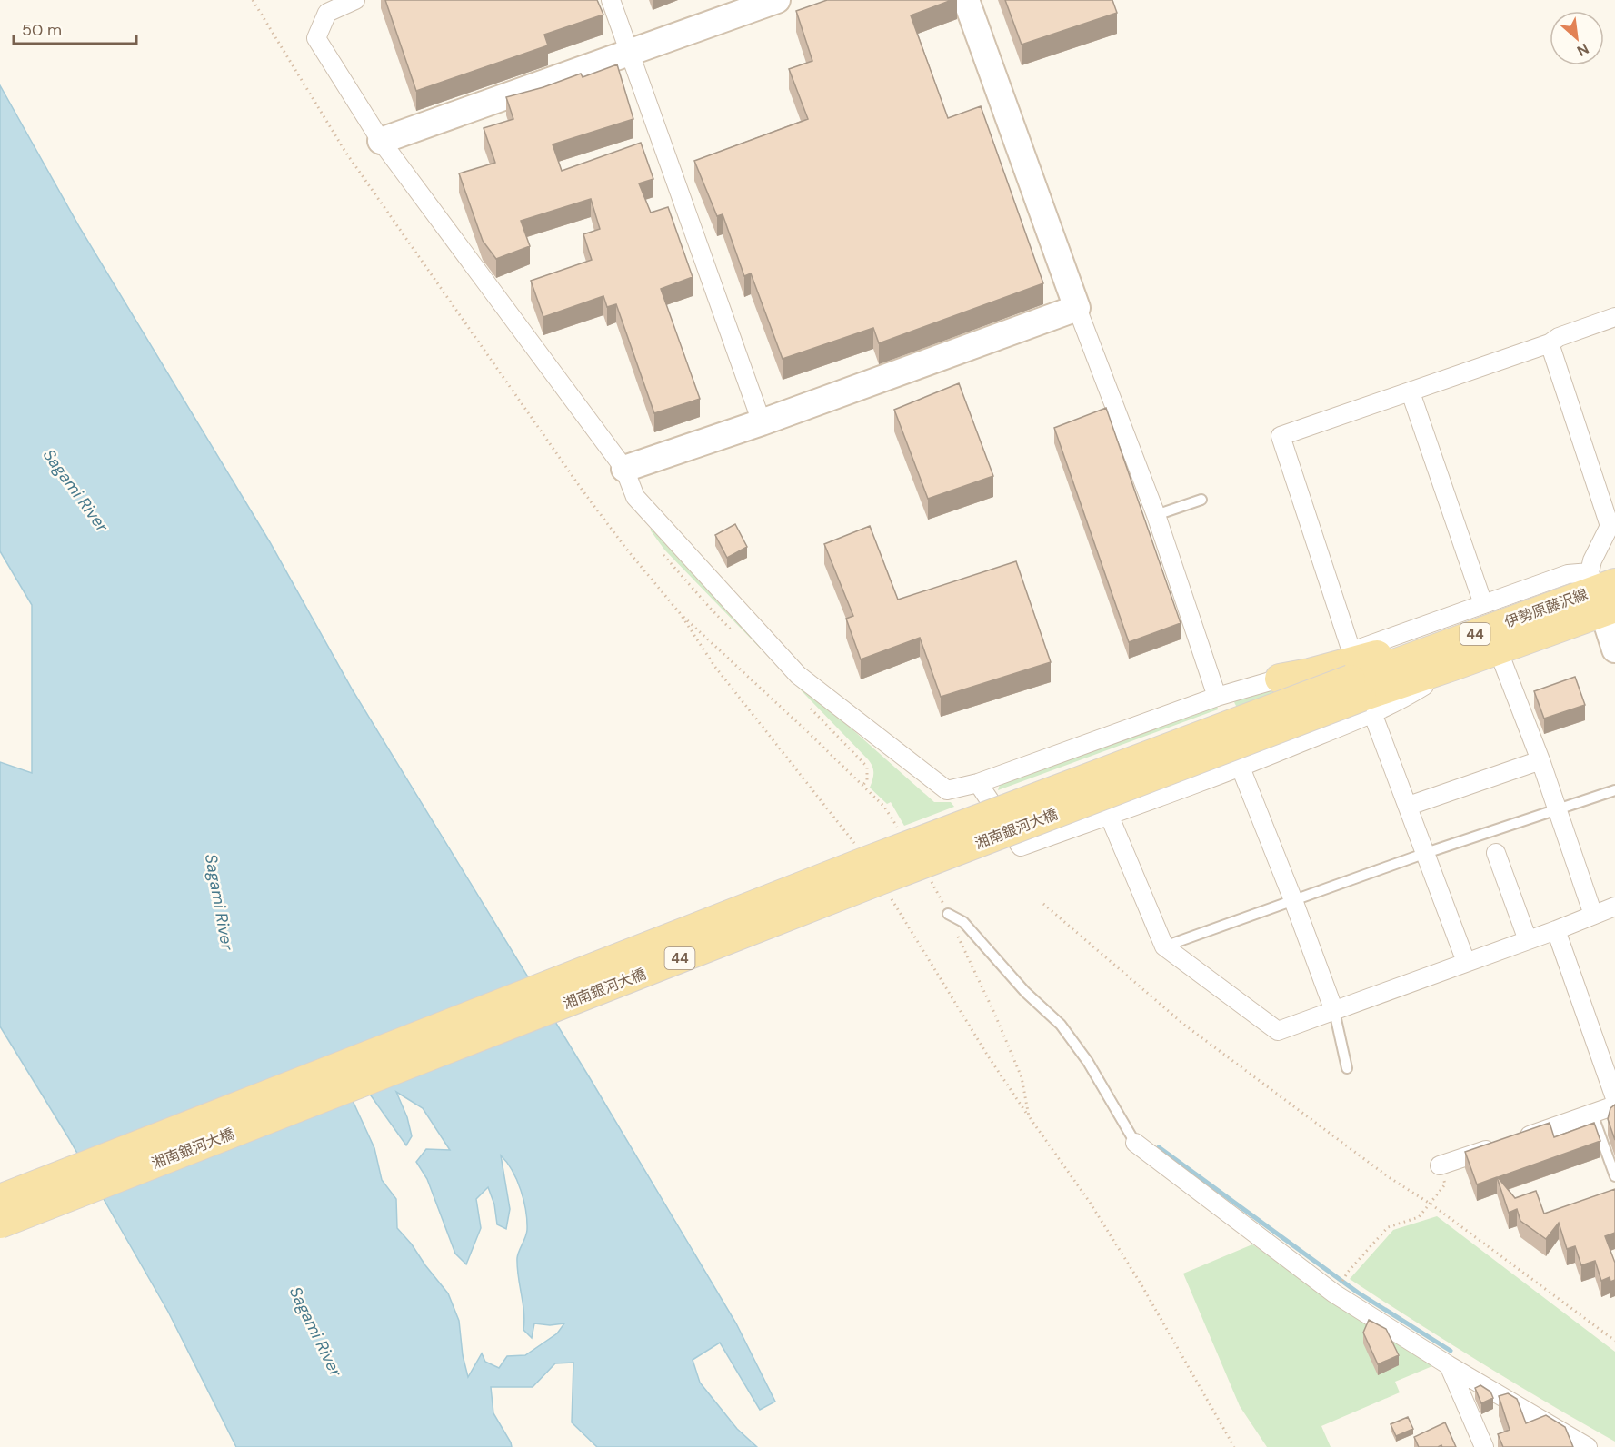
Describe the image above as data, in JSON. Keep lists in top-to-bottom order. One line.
{"streets":{"main road":["伊勢原藤沢線","44","湘南銀河大橋"]},"crossings":[["伊勢原藤沢線","湘南銀河大橋"]],"water":["Sagami River"],"scale_bar":"50 m","north":"bottom right"}
